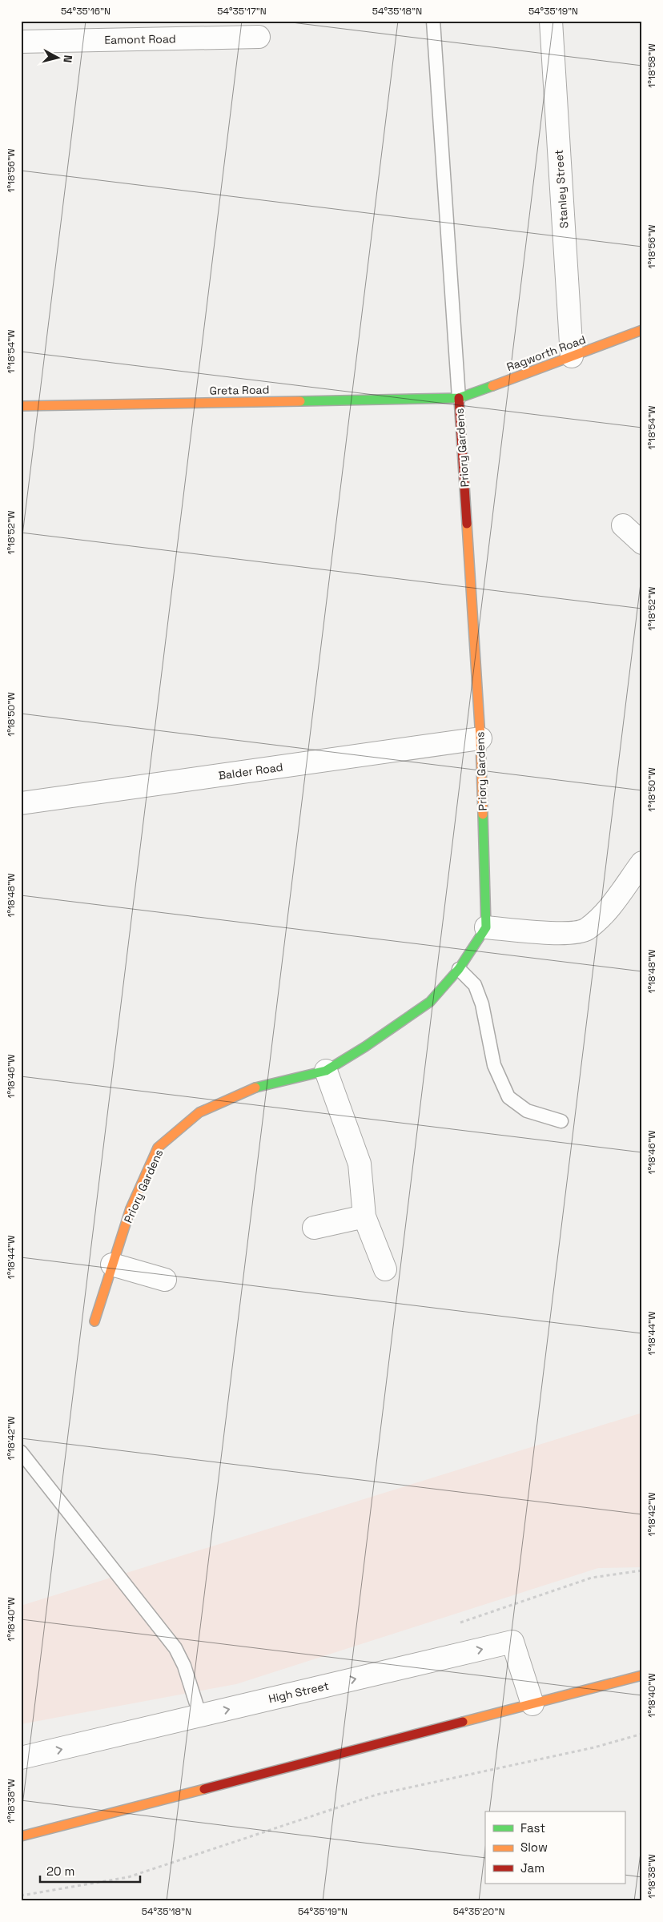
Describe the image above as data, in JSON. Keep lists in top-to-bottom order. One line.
{"streets":{"street":["Eamont Road","Stanley Street","Ragworth Road","Greta Road","Priory Gardens","Balder Road","High Street"]},"crossings":[["Stanley Street","Ragworth Road"],["Ragworth Road","Greta Road"],["Ragworth Road","Priory Gardens"],["Greta Road","Priory Gardens"],["Priory Gardens","Balder Road"]],"legend":["Fast","Slow","Jam"],"scale_bar":"20 m","north":"right","coordinates":["54°35'16\"N","54°35'17\"N","54°35'18\"N","54°35'19\"N","1°18'58\"W","1°18'56\"W","1°18'54\"W","1°18'52\"W","1°18'50\"W","1°18'48\"W","1°18'46\"W","1°18'44\"W","1°18'42\"W","1°18'40\"W","1°18'38\"W","54°35'20\"N"]}
